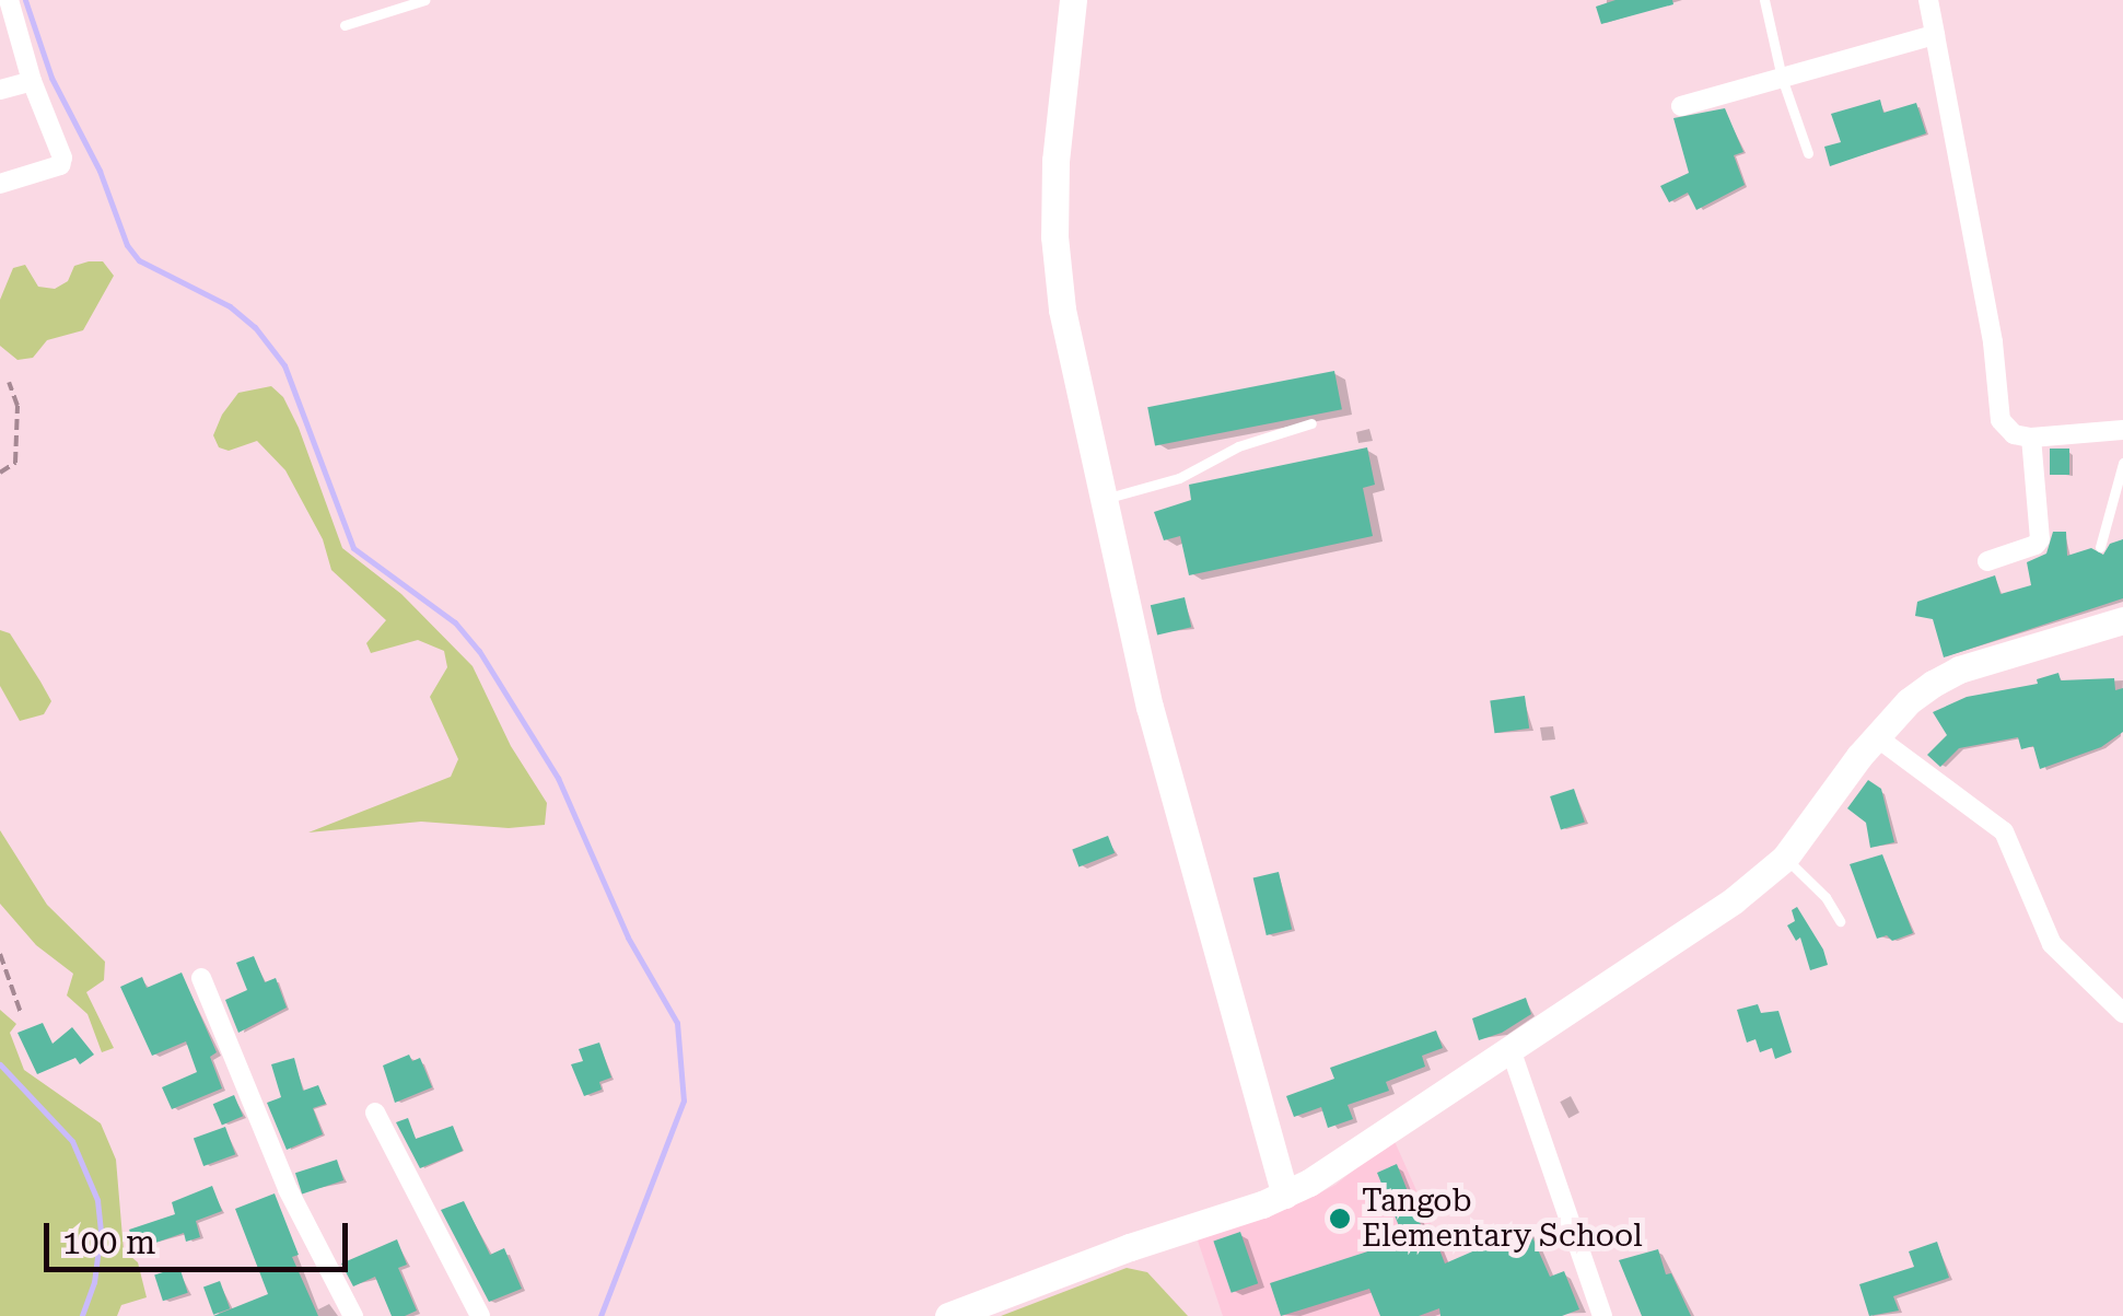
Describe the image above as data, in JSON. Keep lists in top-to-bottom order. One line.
{"places":["Tangob Elementary School"],"scale_bar":"100 m"}
